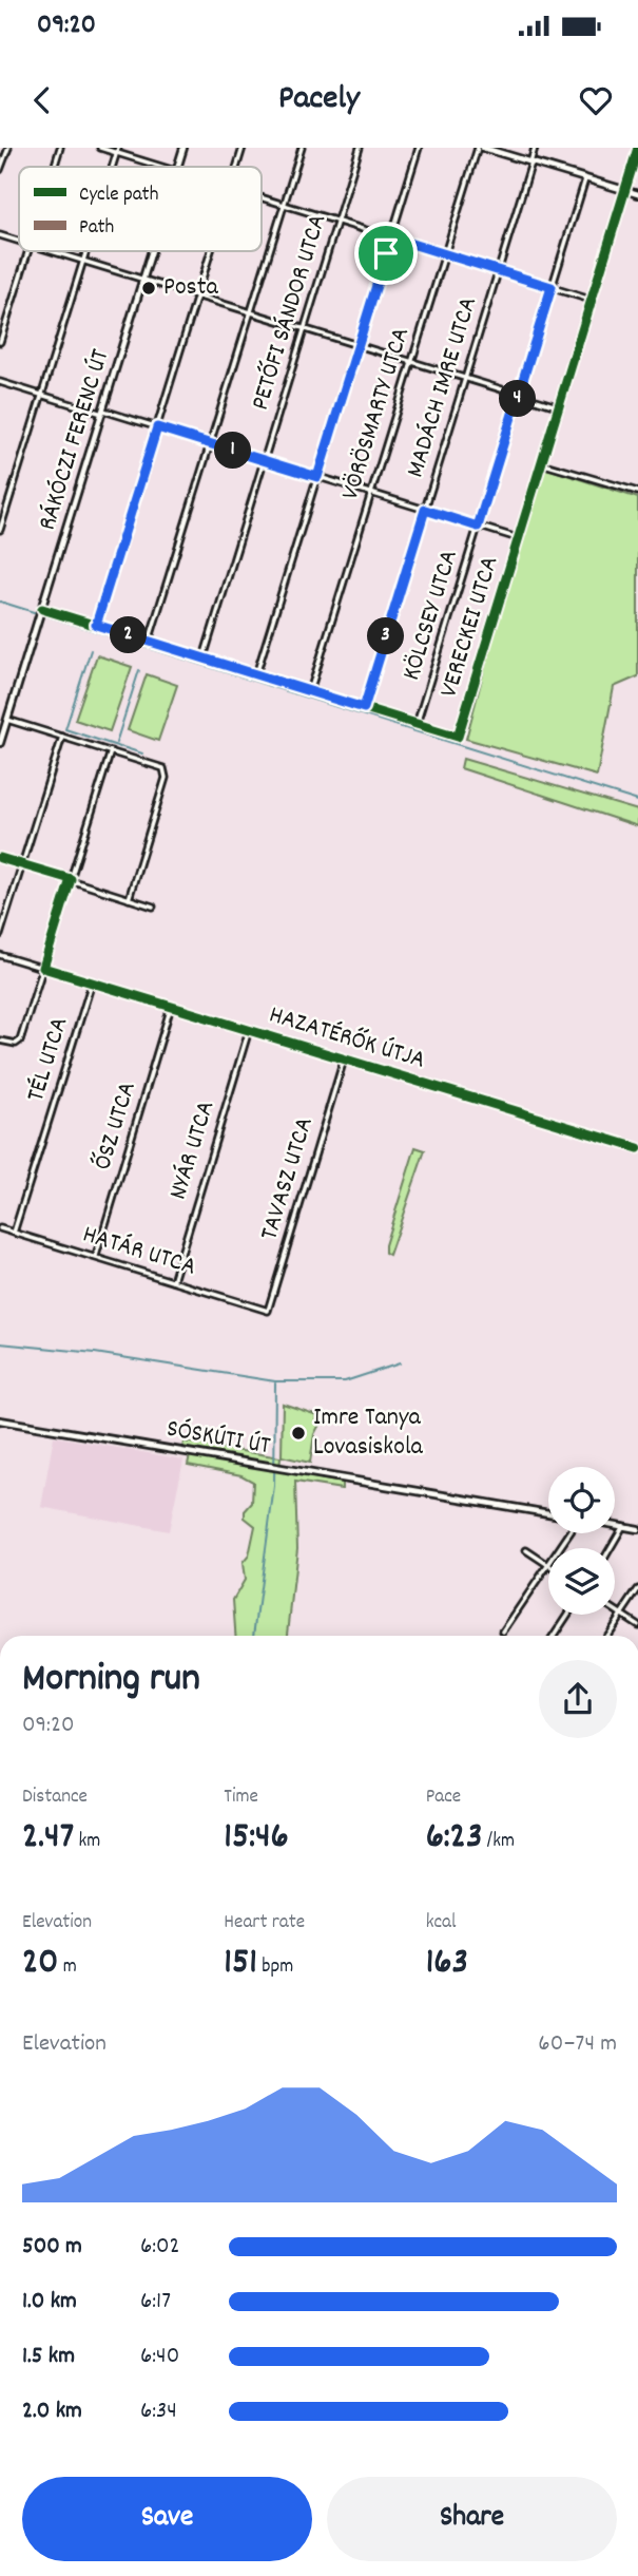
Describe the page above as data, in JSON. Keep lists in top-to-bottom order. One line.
{"streets":{"street":["PETŐFI SÁNDOR UTCA","MADÁCH IMRE UTCA","VÖRÖSMARTY UTCA","RÁKÓCZI FERENC ÚT","KÖLCSEY UTCA","VERECKEI UTCA","HAZATÉRŐK ÚTJA","TÉL UTCA","ŐSZ UTCA","NYÁR UTCA","TAVASZ UTCA","HATÁR UTCA","SÓSKÚTI ÚT"]},"crossings":[["KÖLCSEY UTCA","VERECKEI UTCA"],["HAZATÉRŐK ÚTJA","TÉL UTCA"],["HAZATÉRŐK ÚTJA","ŐSZ UTCA"],["HAZATÉRŐK ÚTJA","NYÁR UTCA"],["HAZATÉRŐK ÚTJA","TAVASZ UTCA"],["TÉL UTCA","HATÁR UTCA"],["ŐSZ UTCA","HATÁR UTCA"],["NYÁR UTCA","HATÁR UTCA"],["TAVASZ UTCA","HATÁR UTCA"]],"places":["Posta","Imre Tanya Lovasiskola"],"legend":["Cycle path","Path"],"page":{"status":"09:20","header":"Pacely","pins":["4","1","2","3"],"heading":["Morning run","09:20"],"stats":[["Distance","2.47 km"],["Time","15:46"],["Pace","6:23 /km"],["Elevation","20 m"],["Heart rate","151 bpm"],["kcal","163"]],"chart":["Elevation","60–74 m"],"list":[{"name":"500 m","note":"6:02"},{"name":"1.0 km","note":"6:17"},{"name":"1.5 km","note":"6:40"},{"name":"2.0 km","note":"6:34"}],"buttons":["Save","Share"]}}
